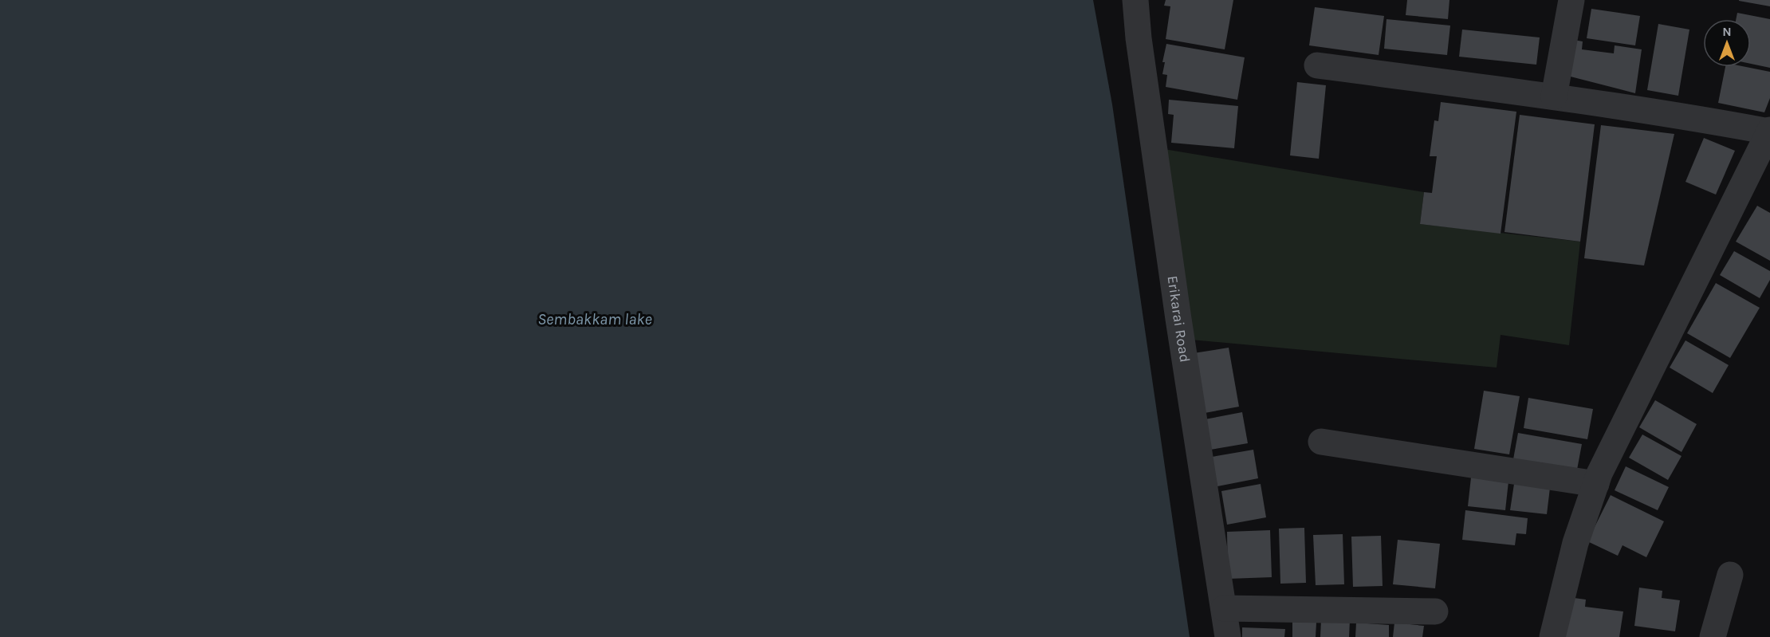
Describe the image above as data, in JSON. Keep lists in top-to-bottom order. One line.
{"streets":{"street":["Erikarai Road"]},"water":["Sembakkam lake"],"north":"top"}
